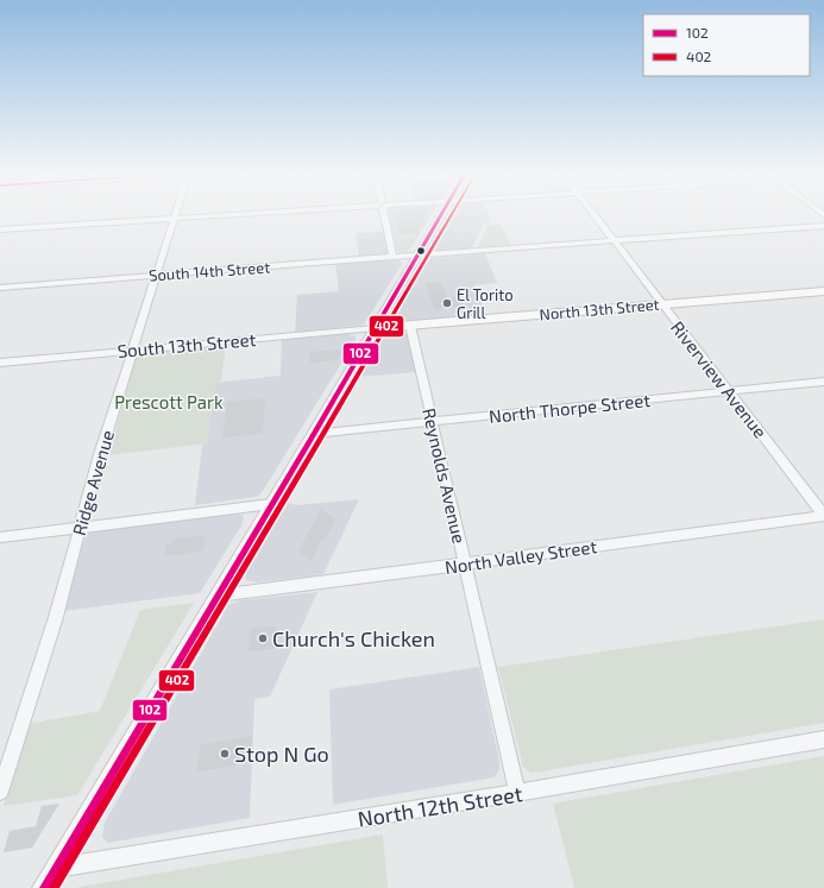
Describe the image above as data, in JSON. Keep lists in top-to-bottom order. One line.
{"streets":{"main road":["North 13th Street"],"street":["South 14th Street","South 13th Street","Riverview Avenue","North Thorpe Street","Reynolds Avenue","Ridge Avenue","North Valley Street","North 12th Street"]},"crossings":[["South 14th Street","Riverview Avenue"],["South 14th Street","Ridge Avenue"],["North 13th Street","South 13th Street"],["North 13th Street","Riverview Avenue"],["North 13th Street","Reynolds Avenue"],["South 13th Street","Ridge Avenue"],["Riverview Avenue","North Thorpe Street"],["Riverview Avenue","North Valley Street"],["North Thorpe Street","Reynolds Avenue"],["Reynolds Avenue","North Valley Street"],["Reynolds Avenue","North 12th Street"]],"parks":["Prescott Park"],"places":["El Torito Grill","Church's Chicken","Stop N Go"],"lines":["transit line 102","transit line 402"],"legend":["102","402"]}
